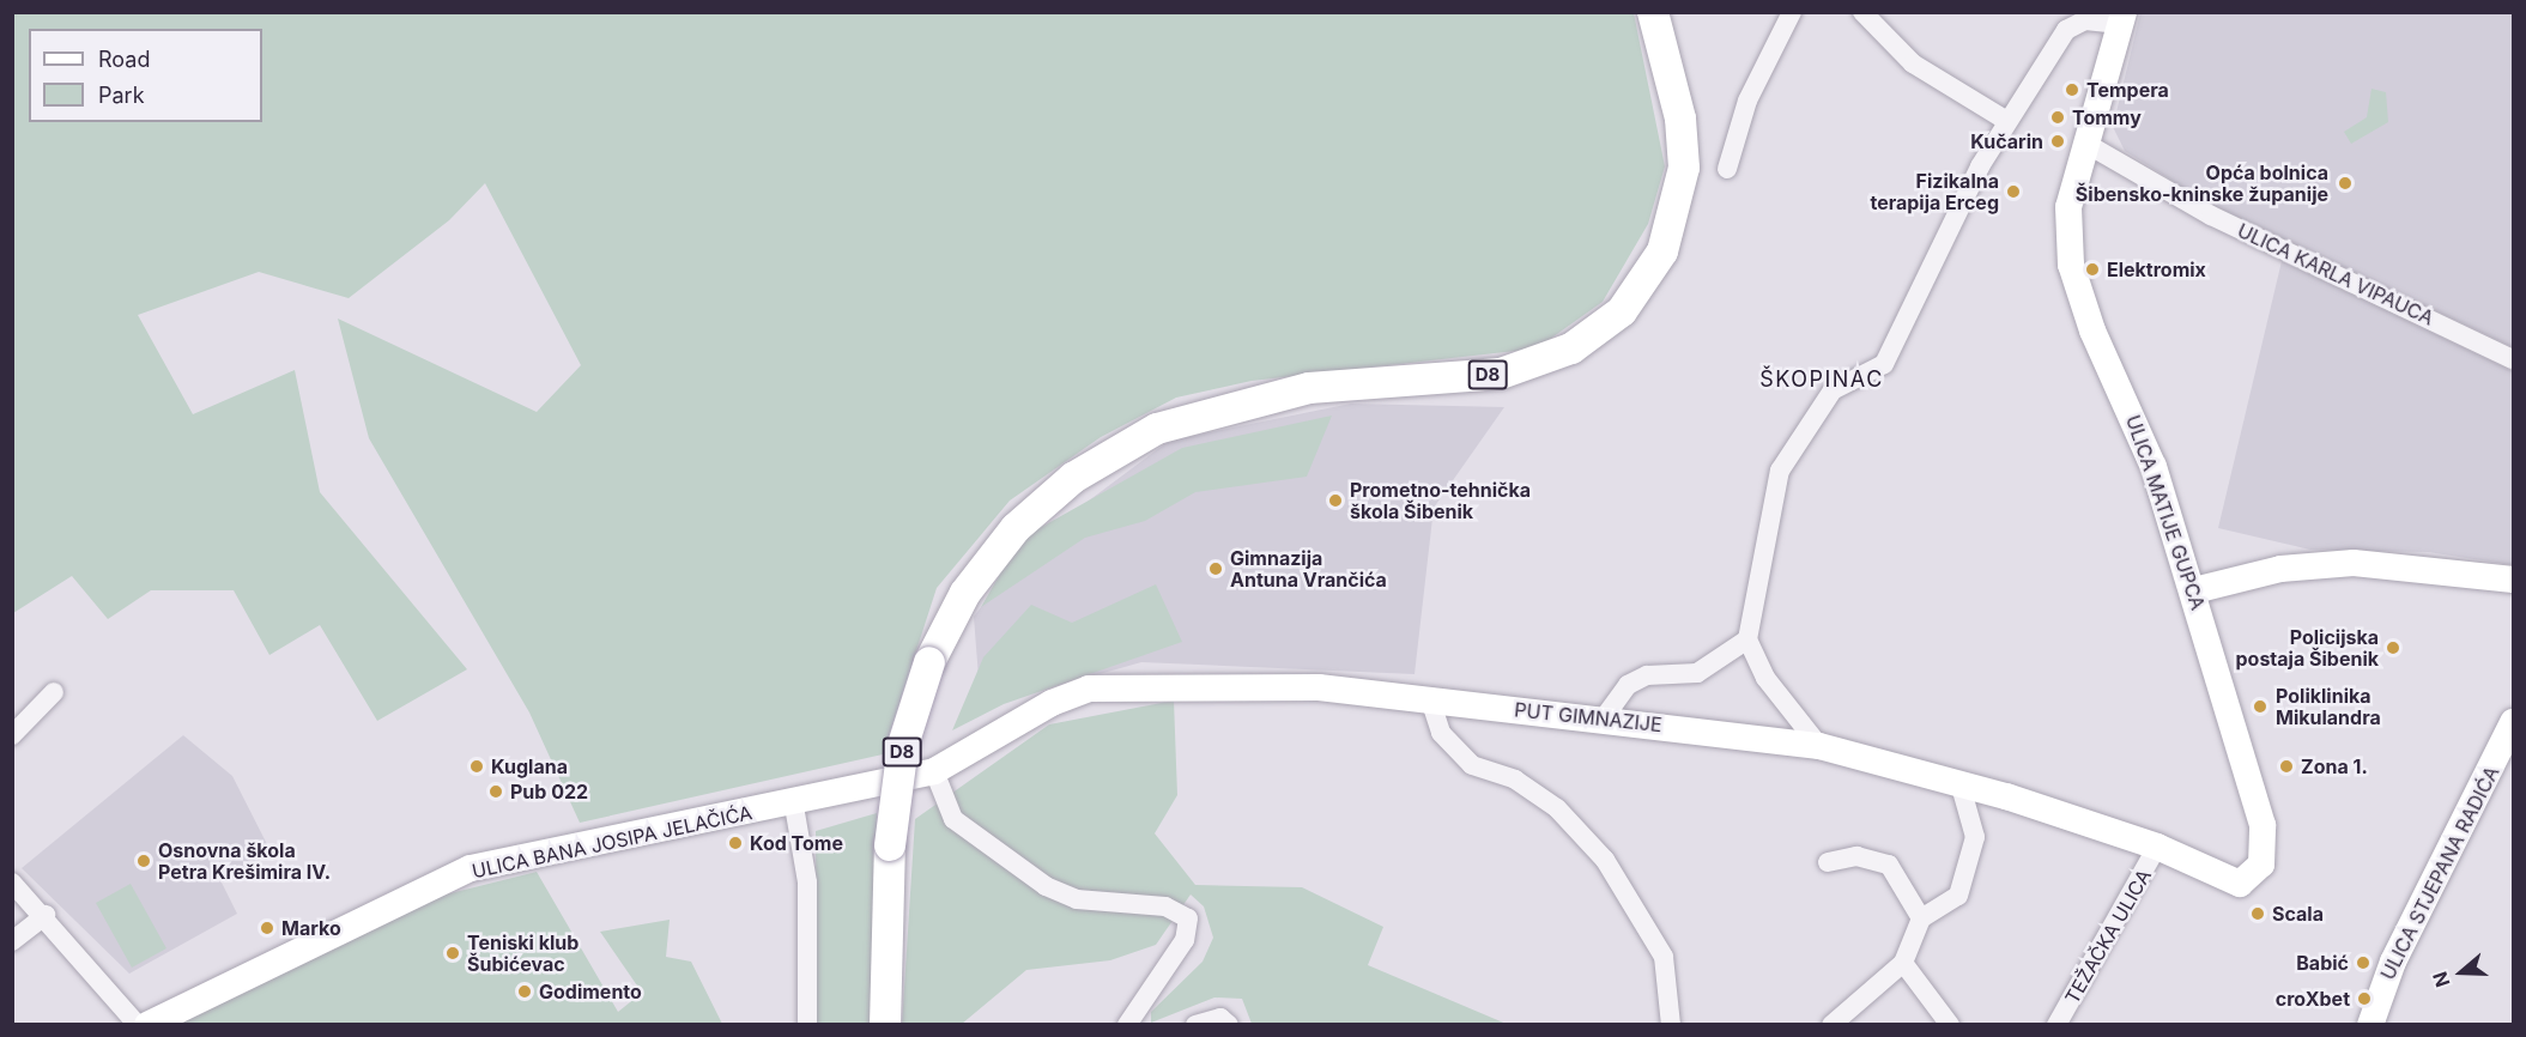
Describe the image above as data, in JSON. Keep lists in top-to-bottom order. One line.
{"streets":{"main road":["D8"],"street":["ULICA KARLA VIPAUCA","ULICA MATIJE GUPCA","PUT GIMNAZIJE","ULICA BANA JOSIPA JELAČIĆA","ULICA STJEPANA RADIĆA","TEŽAČKA ULICA"]},"crossings":[["ULICA KARLA VIPAUCA","ULICA MATIJE GUPCA"],["ULICA MATIJE GUPCA","PUT GIMNAZIJE"],["PUT GIMNAZIJE","ULICA BANA JOSIPA JELAČIĆA"],["PUT GIMNAZIJE","TEŽAČKA ULICA"]],"districts":["ŠKOPINAC"],"places":["Tempera","Tommy","Kučarin","Opća bolnica Šibensko-kninske županije","Fizikalna terapija Erceg","Elektromix","Prometno-tehnička škola Šibenik","Gimnazija Antuna Vrančića","Policijska postaja Šibenik","Poliklinika Mikulandra","Kuglana","Zona 1.","Pub 022","Kod Tome","Osnovna škola Petra Krešimira IV.","Scala","Marko","Teniski klub Šubićevac","Babić","Godimento","croXbet"],"legend":["Road","Park"],"north":"left"}
